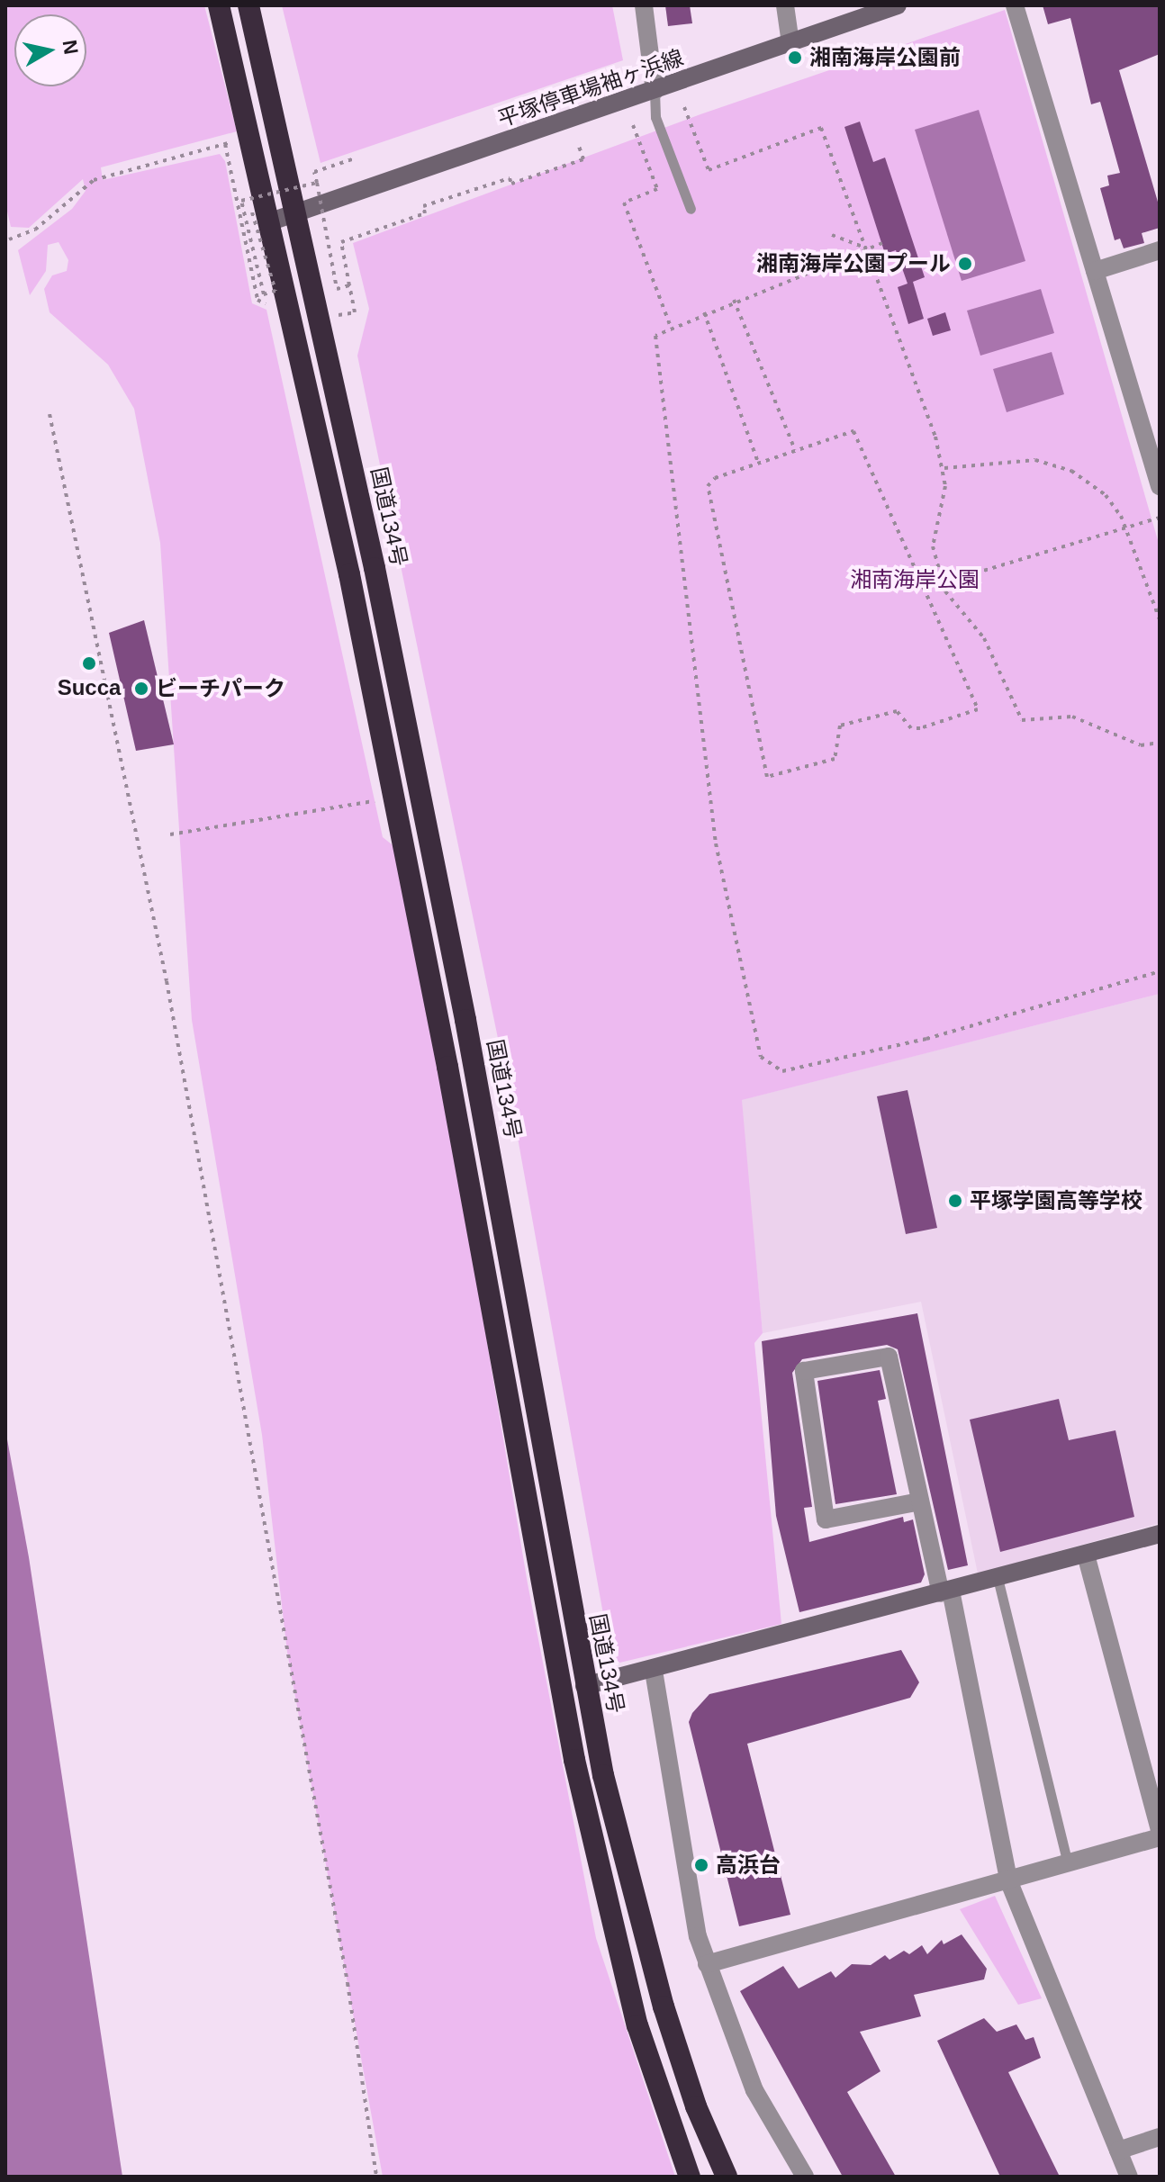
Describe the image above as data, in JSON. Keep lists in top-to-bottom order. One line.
{"streets":{"highway":["国道134号"],"main road":["平塚停車場袖ヶ浜線"]},"crossings":[["平塚停車場袖ヶ浜線","国道134号"]],"parks":["湘南海岸公園"],"places":["湘南海岸公園前","湘南海岸公園プール","Succa","ビーチパーク","平塚学園高等学校","高浜台"],"north":"right"}
